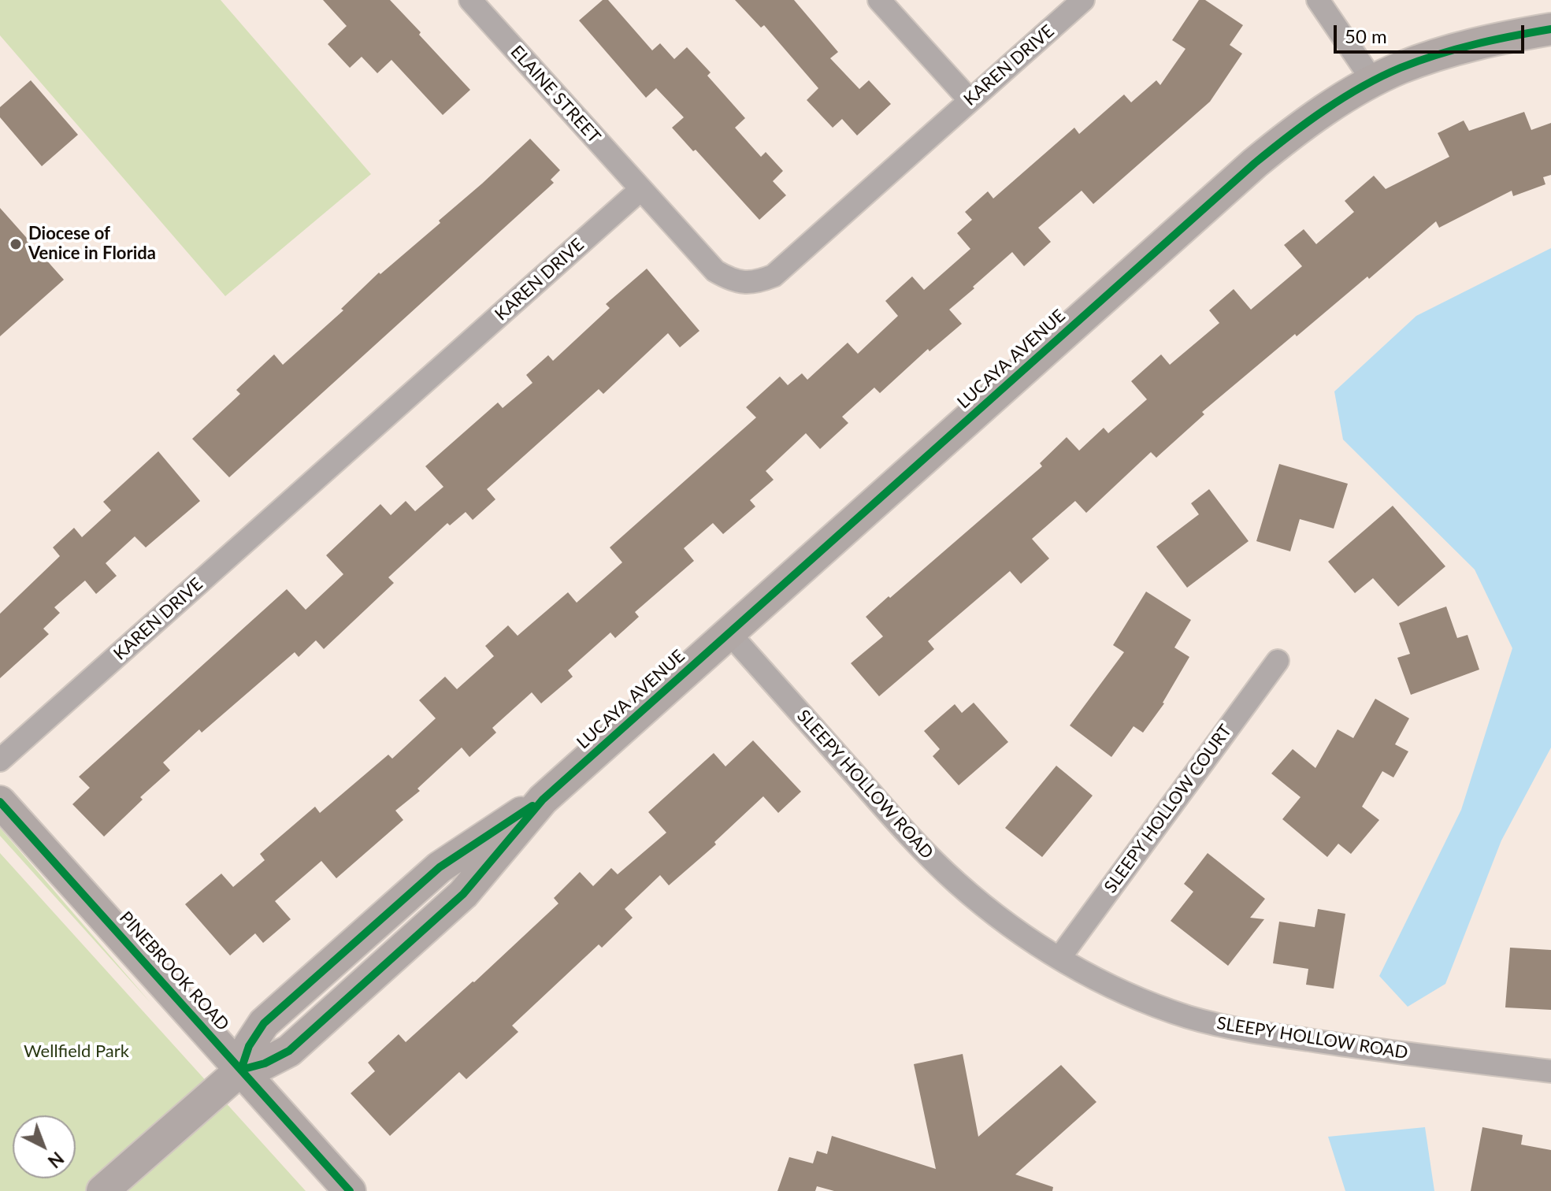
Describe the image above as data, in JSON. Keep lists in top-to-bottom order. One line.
{"streets":{"street":["KAREN DRIVE","ELAINE STREET","LUCAYA AVENUE","SLEEPY HOLLOW ROAD","SLEEPY HOLLOW COURT","PINEBROOK ROAD"]},"crossings":[["KAREN DRIVE","ELAINE STREET"],["LUCAYA AVENUE","SLEEPY HOLLOW ROAD"],["LUCAYA AVENUE","PINEBROOK ROAD"],["SLEEPY HOLLOW ROAD","SLEEPY HOLLOW COURT"]],"parks":["Wellfield Park"],"places":["Diocese of Venice in Florida"],"scale_bar":"50 m","north":"bottom right"}
